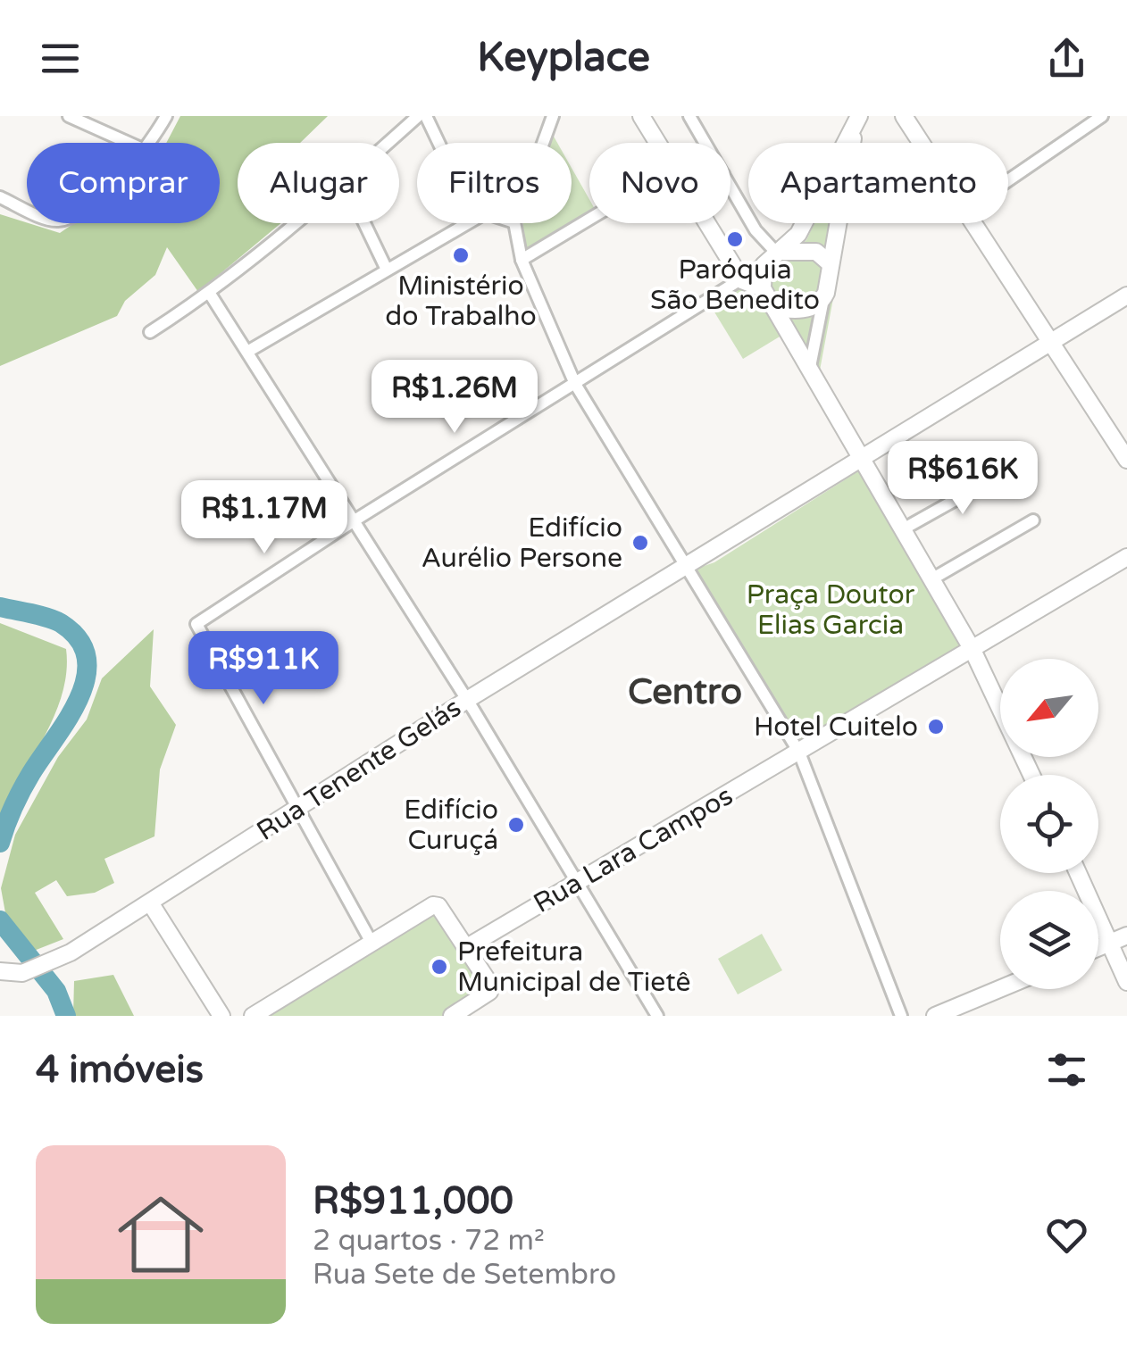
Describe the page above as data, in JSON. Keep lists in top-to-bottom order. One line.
{"streets":{"street":["Rua Tenente Gelás","Rua Lara Campos"]},"districts":["Centro"],"parks":["Praça Doutor Elias Garcia"],"places":["Paróquia São Benedito","Ministério do Trabalho","Edifício Aurélio Persone","Hotel Cuitelo","Edifício Curuçá","Prefeitura Municipal de Tietê"],"north":"bottom left","page":{"header":"Keyplace","chip":["Comprar","Alugar","Filtros","Novo","Apartamento"],"price":["R$1.26M","R$616K","R$1.17M","R$911K"],"heading":"4 imóveis","list":[{"name":"R$911,000","note":"2 quartos · 72 m² · Rua Sete de Setembro"}]}}
